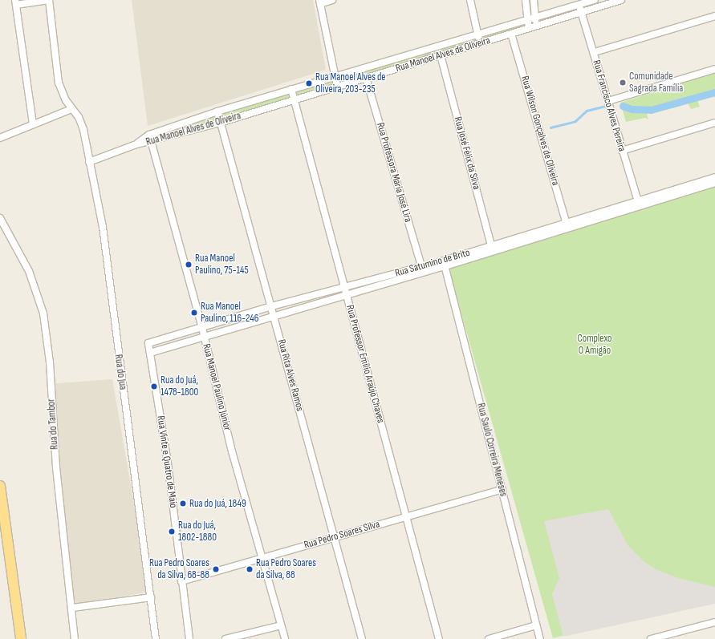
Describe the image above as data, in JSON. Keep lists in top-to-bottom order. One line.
{"streets":{"street":["Rua Manoel Alves de Oliveira","Rua Francisco Alves Pereira","Rua Wilson Gonçalves de Oliveira","Rua José Félix da Silva","Rua Professora Maria José Lira","Rua Satumino de Brito","Rua Professor Emílio Araújo Chaves","Rua do Jua","Rua Rita Alves Ramos","Rua Manoel Paulino Júnior","Rua do Tambor","Rua Saulo Correira Meneses","Rua Vinte e Quatro de Maio","Rua Pedro Soares Silva"]},"crossings":[["Rua Manoel Alves de Oliveira","Rua Francisco Alves Pereira"],["Rua Manoel Alves de Oliveira","Rua Wilson Gonçalves de Oliveira"],["Rua Manoel Alves de Oliveira","Rua José Félix da Silva"],["Rua Manoel Alves de Oliveira","Rua Professora Maria José Lira"],["Rua Manoel Alves de Oliveira","Rua Professor Emílio Araújo Chaves"],["Rua Manoel Alves de Oliveira","Rua do Jua"],["Rua Manoel Alves de Oliveira","Rua Rita Alves Ramos"],["Rua Manoel Alves de Oliveira","Rua Manoel Paulino Júnior"],["Rua Francisco Alves Pereira","Rua Satumino de Brito"],["Rua Wilson Gonçalves de Oliveira","Rua Satumino de Brito"],["Rua José Félix da Silva","Rua Satumino de Brito"],["Rua Professora Maria José Lira","Rua Satumino de Brito"],["Rua Satumino de Brito","Rua Professor Emílio Araújo Chaves"],["Rua Satumino de Brito","Rua Rita Alves Ramos"],["Rua Satumino de Brito","Rua Manoel Paulino Júnior"],["Rua Satumino de Brito","Rua Saulo Correira Meneses"],["Rua Satumino de Brito","Rua Vinte e Quatro de Maio"],["Rua Professor Emílio Araújo Chaves","Rua Pedro Soares Silva"],["Rua Rita Alves Ramos","Rua Pedro Soares Silva"],["Rua Manoel Paulino Júnior","Rua Pedro Soares Silva"],["Rua Saulo Correira Meneses","Rua Pedro Soares Silva"],["Rua Vinte e Quatro de Maio","Rua Pedro Soares Silva"]],"parks":["Complexo O Amigão"],"places":["Comunidade Sagrada Família","Rua Manoel Alves de Oliveira, 203-235","Rua Manoel Paulino, 75-145","Rua Manoel Paulino, 116-246","Rua do Juá, 1478-1800","Rua do Juá, 1849","Rua do Juá, 1802-1880","Rua Pedro Soares da Silva, 68-88","Rua Pedro Soares da Silva, 88"]}
